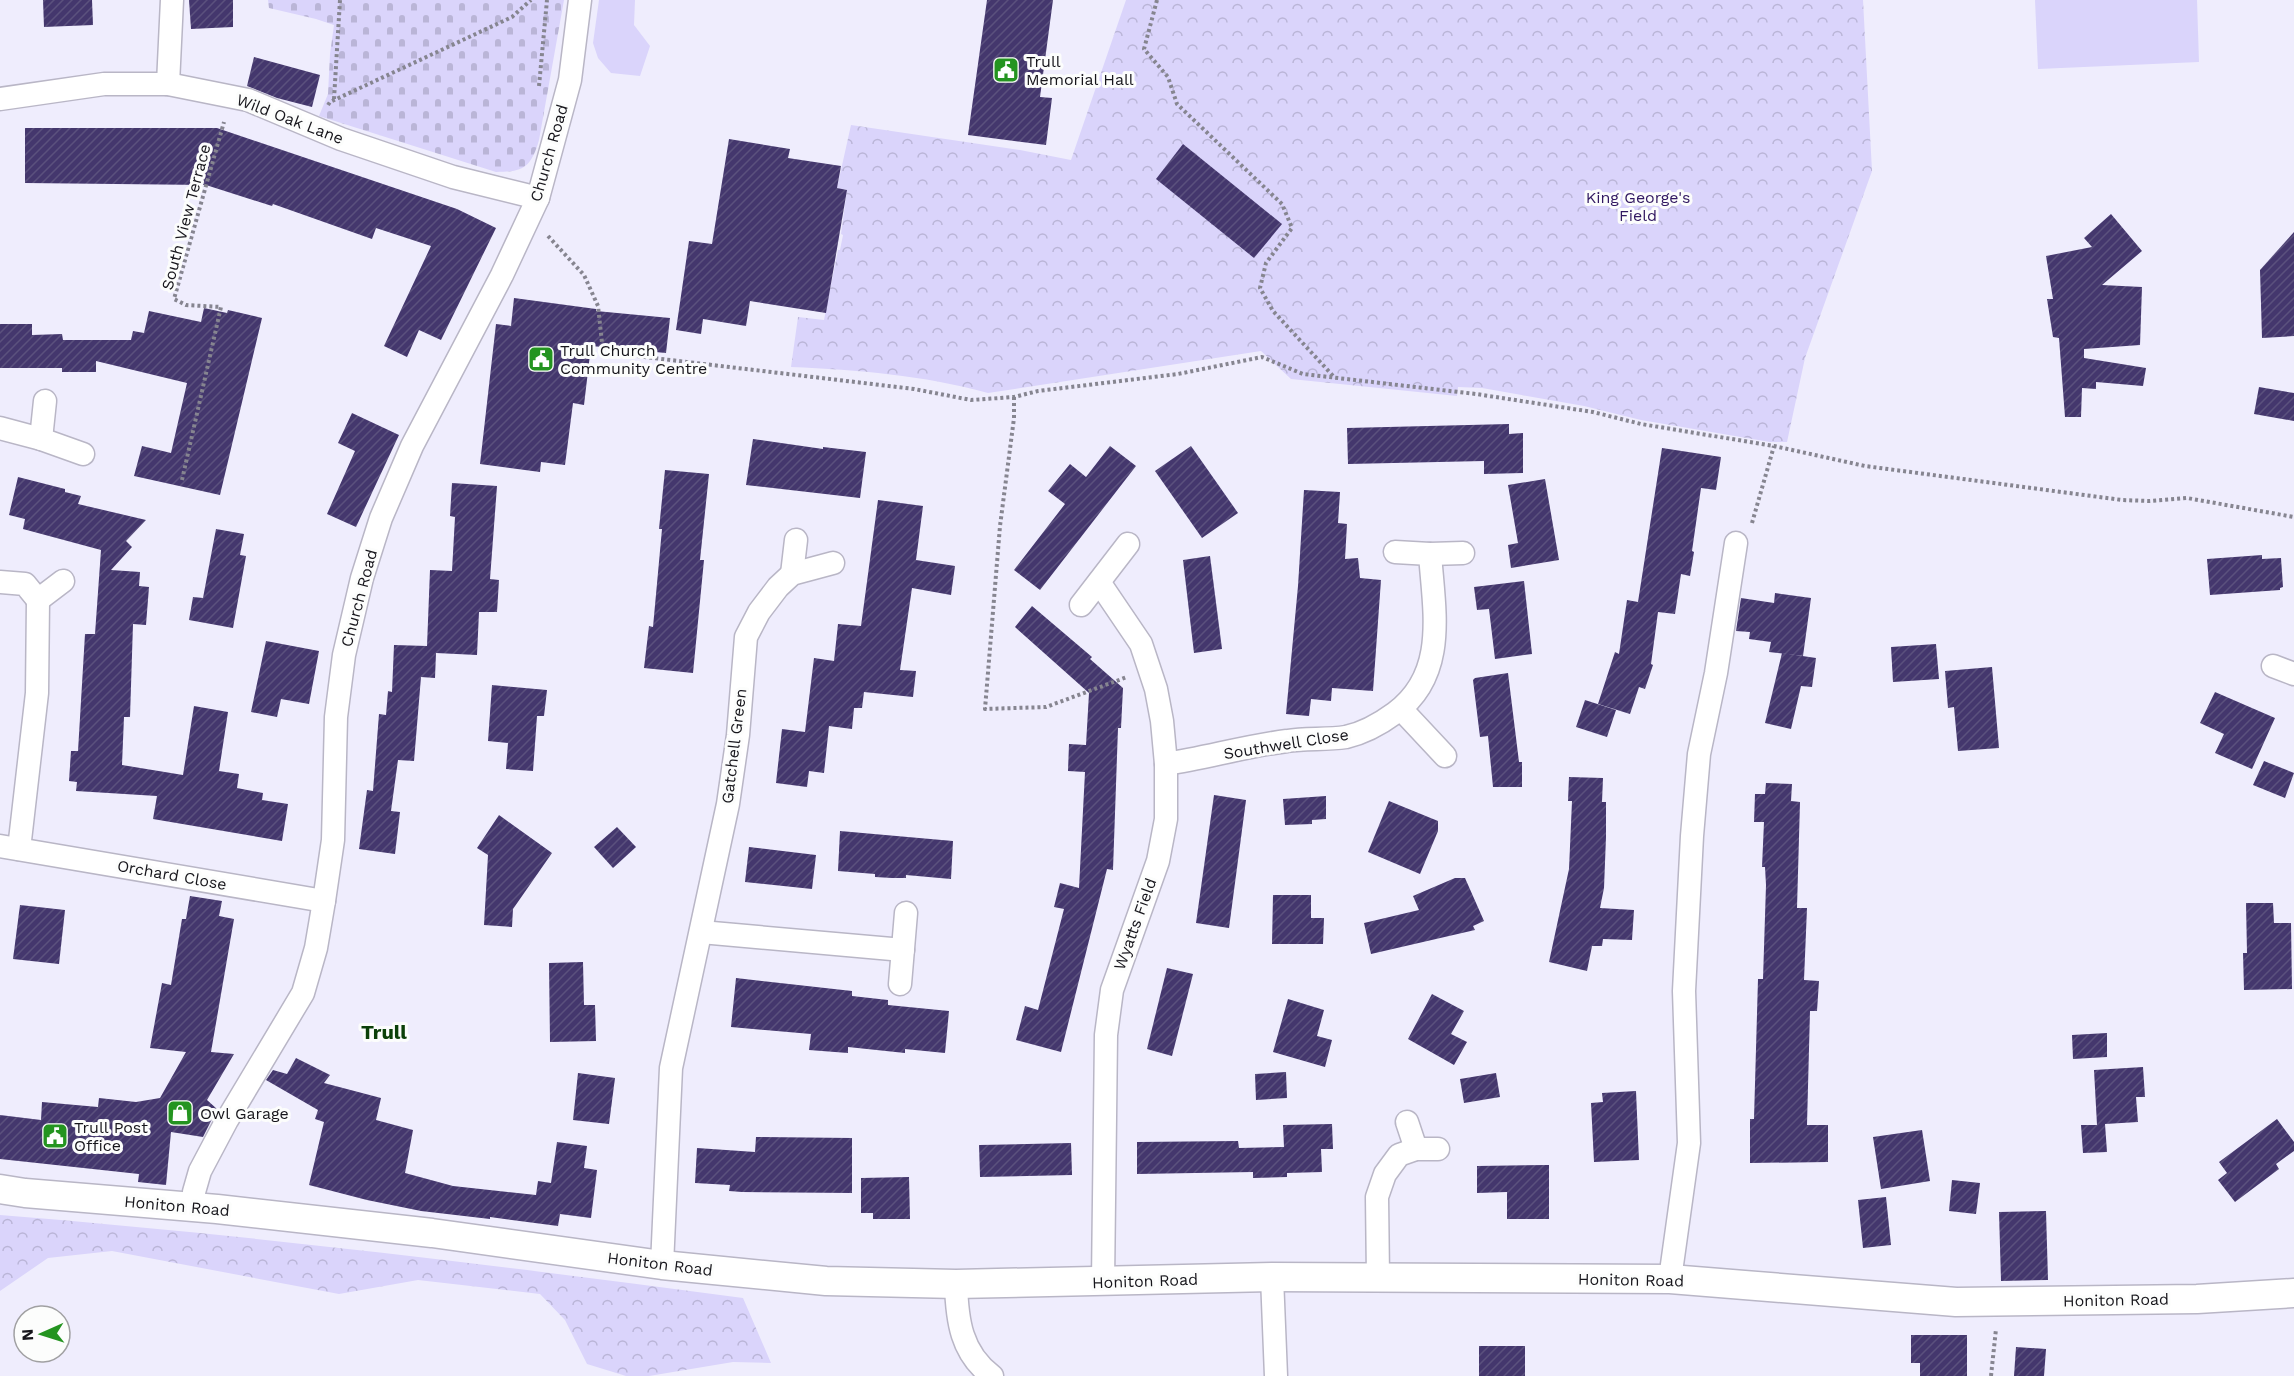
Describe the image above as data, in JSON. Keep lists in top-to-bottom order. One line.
{"streets":{"street":["Wild Oak Lane","Church Road","Southwell Close","Gatchell Green","Orchard Close","Wyatts Field","Honiton Road"],"path":["South View Terrace"]},"crossings":[["Wild Oak Lane","Church Road"],["Wild Oak Lane","South View Terrace"],["Church Road","Orchard Close"],["Church Road","Honiton Road"],["Southwell Close","Wyatts Field"],["Gatchell Green","Honiton Road"],["Wyatts Field","Honiton Road"]],"districts":["Trull"],"parks":["King George's Field"],"places":{"public building":["Trull Memorial Hall","Trull Church Community Centre","Trull Post Office"],"shop":["Owl Garage"]},"north":"left"}
